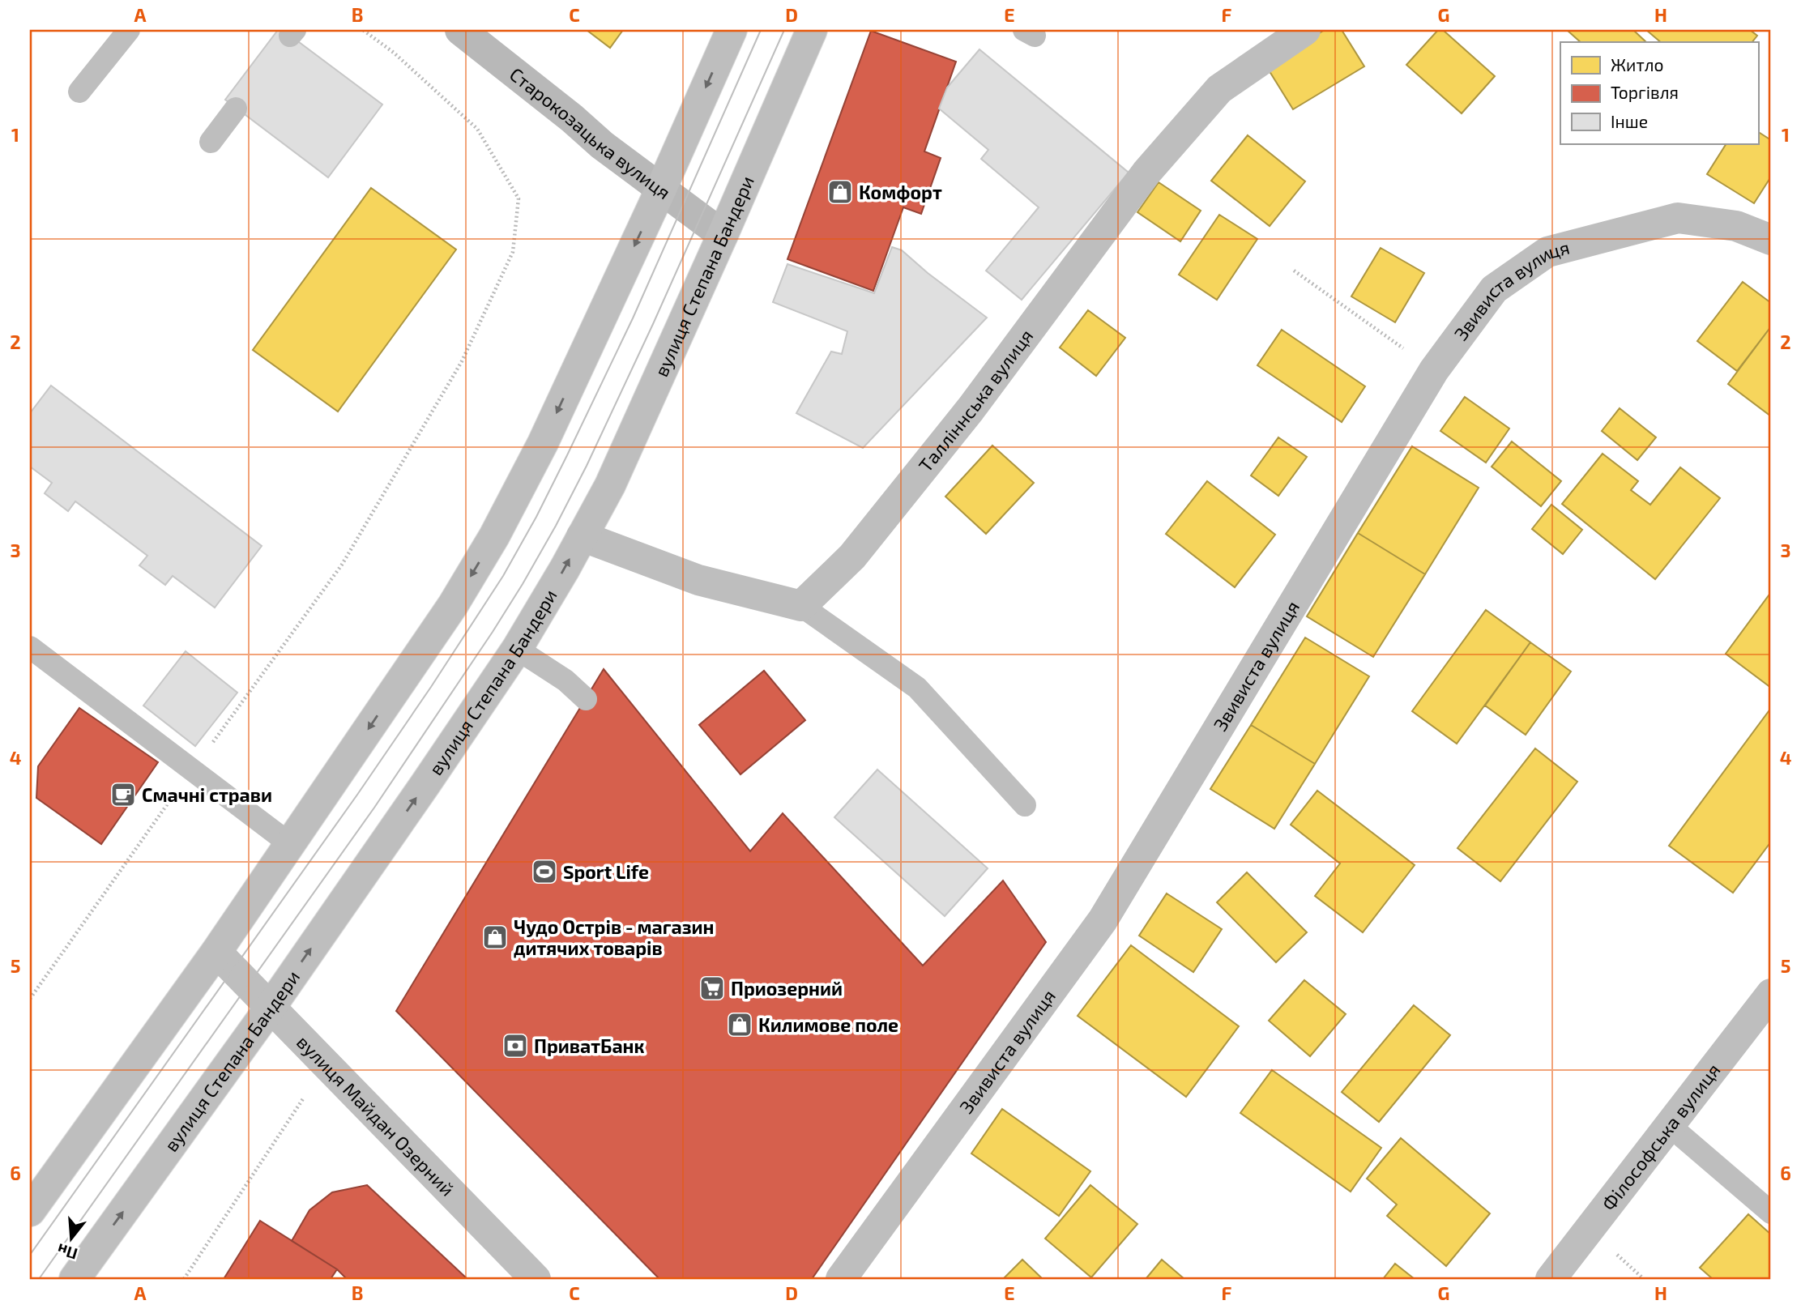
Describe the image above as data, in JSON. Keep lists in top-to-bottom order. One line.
{"streets":{"street":["Старокозацька вулиця","вулиця Степана Бандери","Звивиста вулиця","Талліннська вулиця","вулиця Майдан Озерний","Філософська вулиця"]},"crossings":[["Старокозацька вулиця","вулиця Степана Бандери"],["вулиця Степана Бандери","вулиця Майдан Озерний"]],"places":{"shop":["Комфорт","Чудо Острів - магазин дитячих товарів","Килимове поле"],"cafe":["Смачні страви"],"sports":["Sport Life"],"supermarket":["Приозерний"],"bank":["ПриватБанк"]},"legend":["Житло","Торгівля","Інше"],"north":"bottom","grid":{"columns":["A","B","C","D","E","F","G","H"],"rows":["1","2","3","4","5","6"]}}
